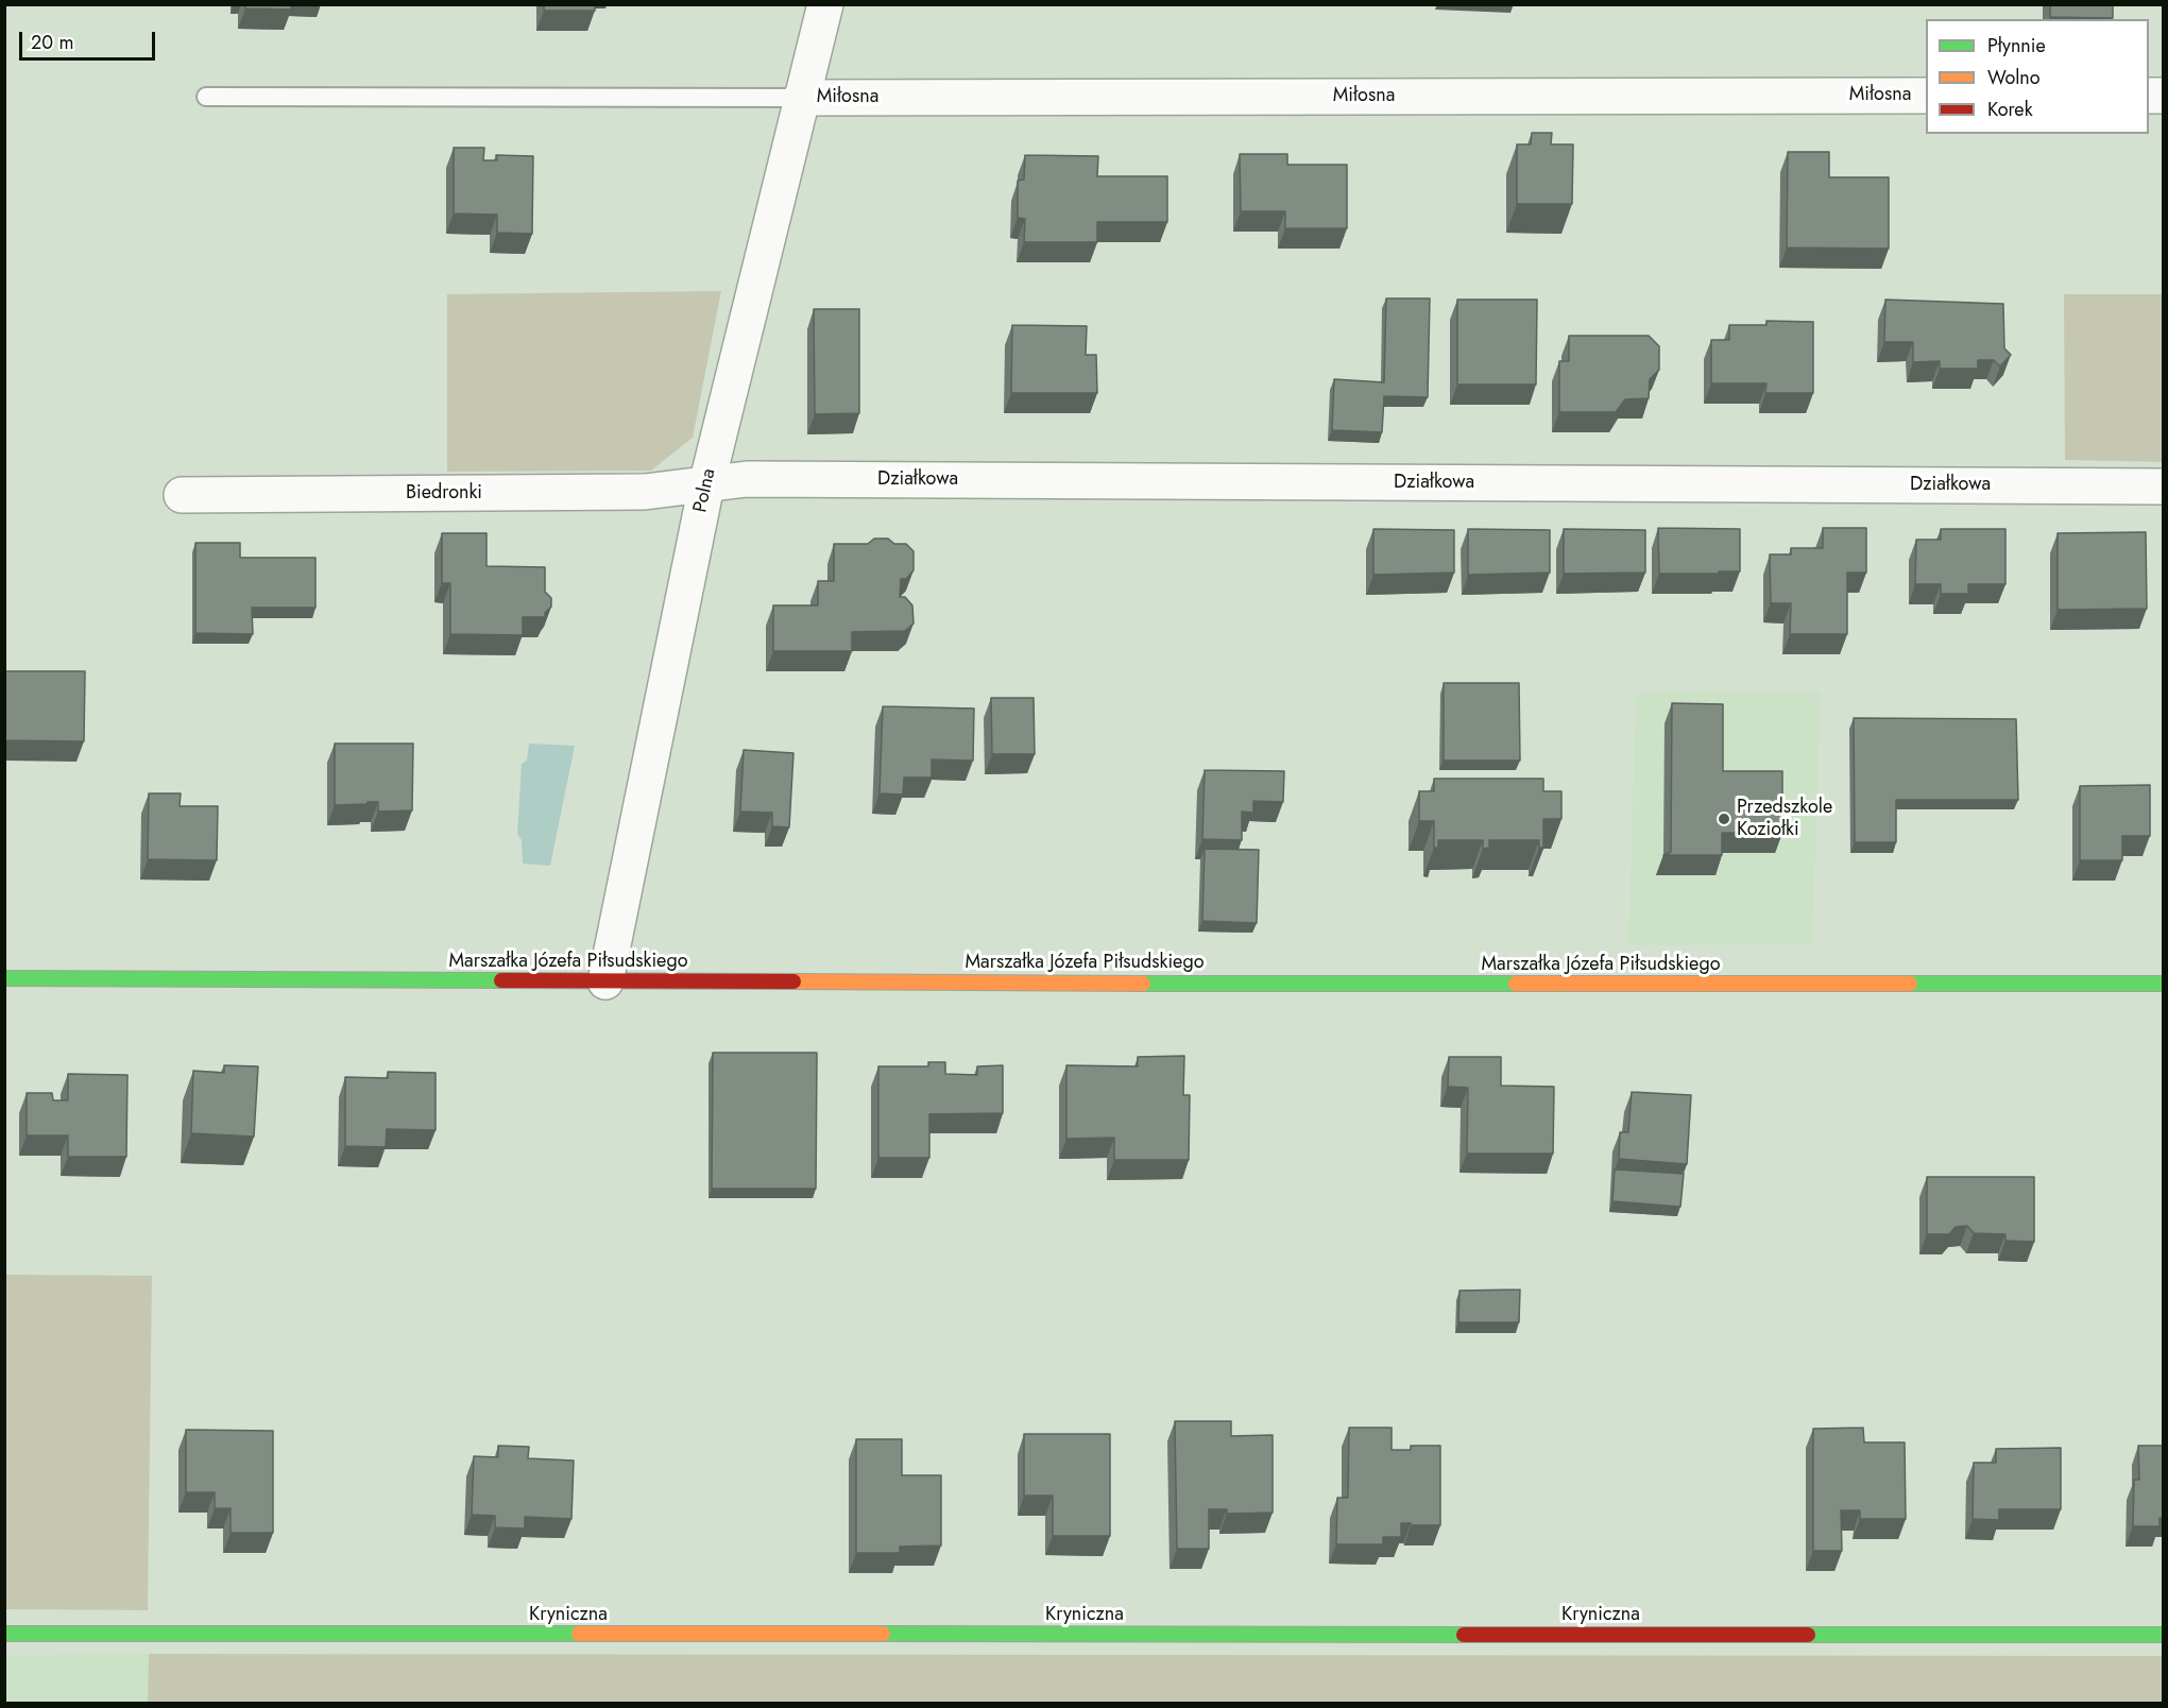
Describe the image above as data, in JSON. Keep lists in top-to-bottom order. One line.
{"streets":{"street":["Miłosna","Działkowa","Polna","Biedronki","Marszałka Józefa Piłsudskiego","Kryniczna"]},"crossings":[["Miłosna","Polna"],["Działkowa","Polna"],["Działkowa","Biedronki"],["Polna","Biedronki"],["Polna","Marszałka Józefa Piłsudskiego"]],"places":["Przedszkole Koziołki"],"legend":["Płynnie","Wolno","Korek"],"scale_bar":"20 m"}
